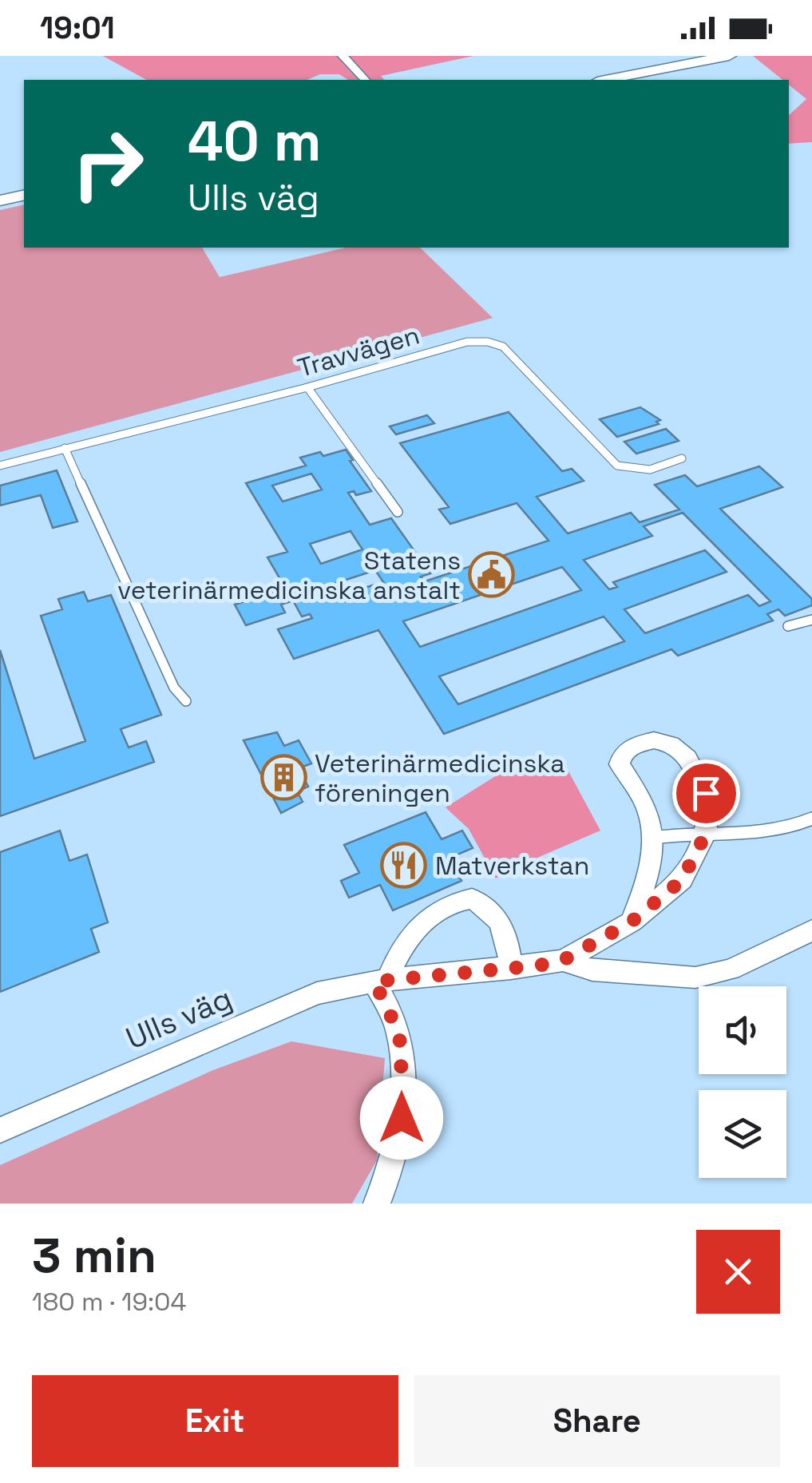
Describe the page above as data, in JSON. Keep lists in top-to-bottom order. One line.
{"streets":{"street":["Ulls väg"],"lane":["Travvägen"]},"places":{"public building":["Statens veterinärmedicinska anstalt"],"building":["Veterinärmedicinska föreningen"],"restaurant":["Matverkstan"]},"page":{"status":"19:01","turn":["40 m","Ulls väg"],"heading":["3 min","180 m · 19:04"],"buttons":["Exit","Share"]}}
